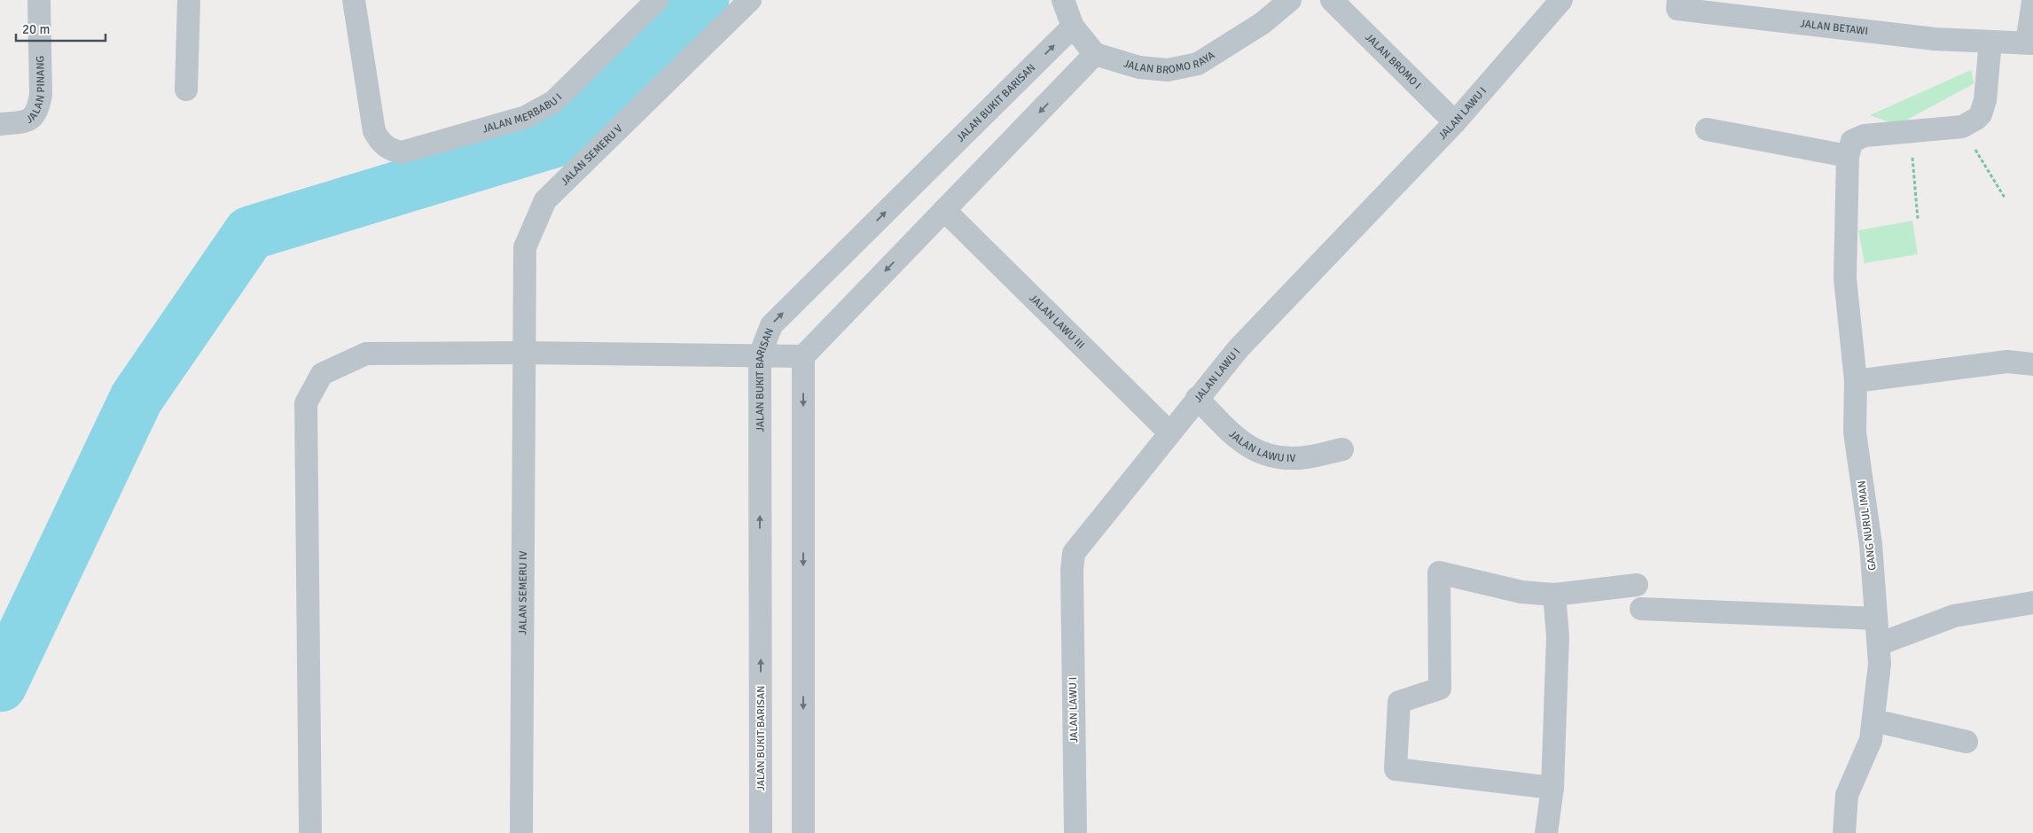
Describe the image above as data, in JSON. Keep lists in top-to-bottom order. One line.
{"streets":{"street":["JALAN BETAWI","JALAN BROMO RAYA","JALAN BROMO I","JALAN PINANG","JALAN BUKIT BARISAN","JALAN MERBABU I","JALAN LAWU I","JALAN SEMERU V","JALAN LAWU III","JALAN LAWU IV","GANG NURUL IMAN","JALAN SEMERU IV"]},"crossings":[["JALAN BROMO I","JALAN LAWU I"],["JALAN LAWU I","JALAN LAWU III"],["JALAN LAWU I","JALAN LAWU IV"],["JALAN SEMERU V","JALAN SEMERU IV"]],"scale_bar":"20 m"}
